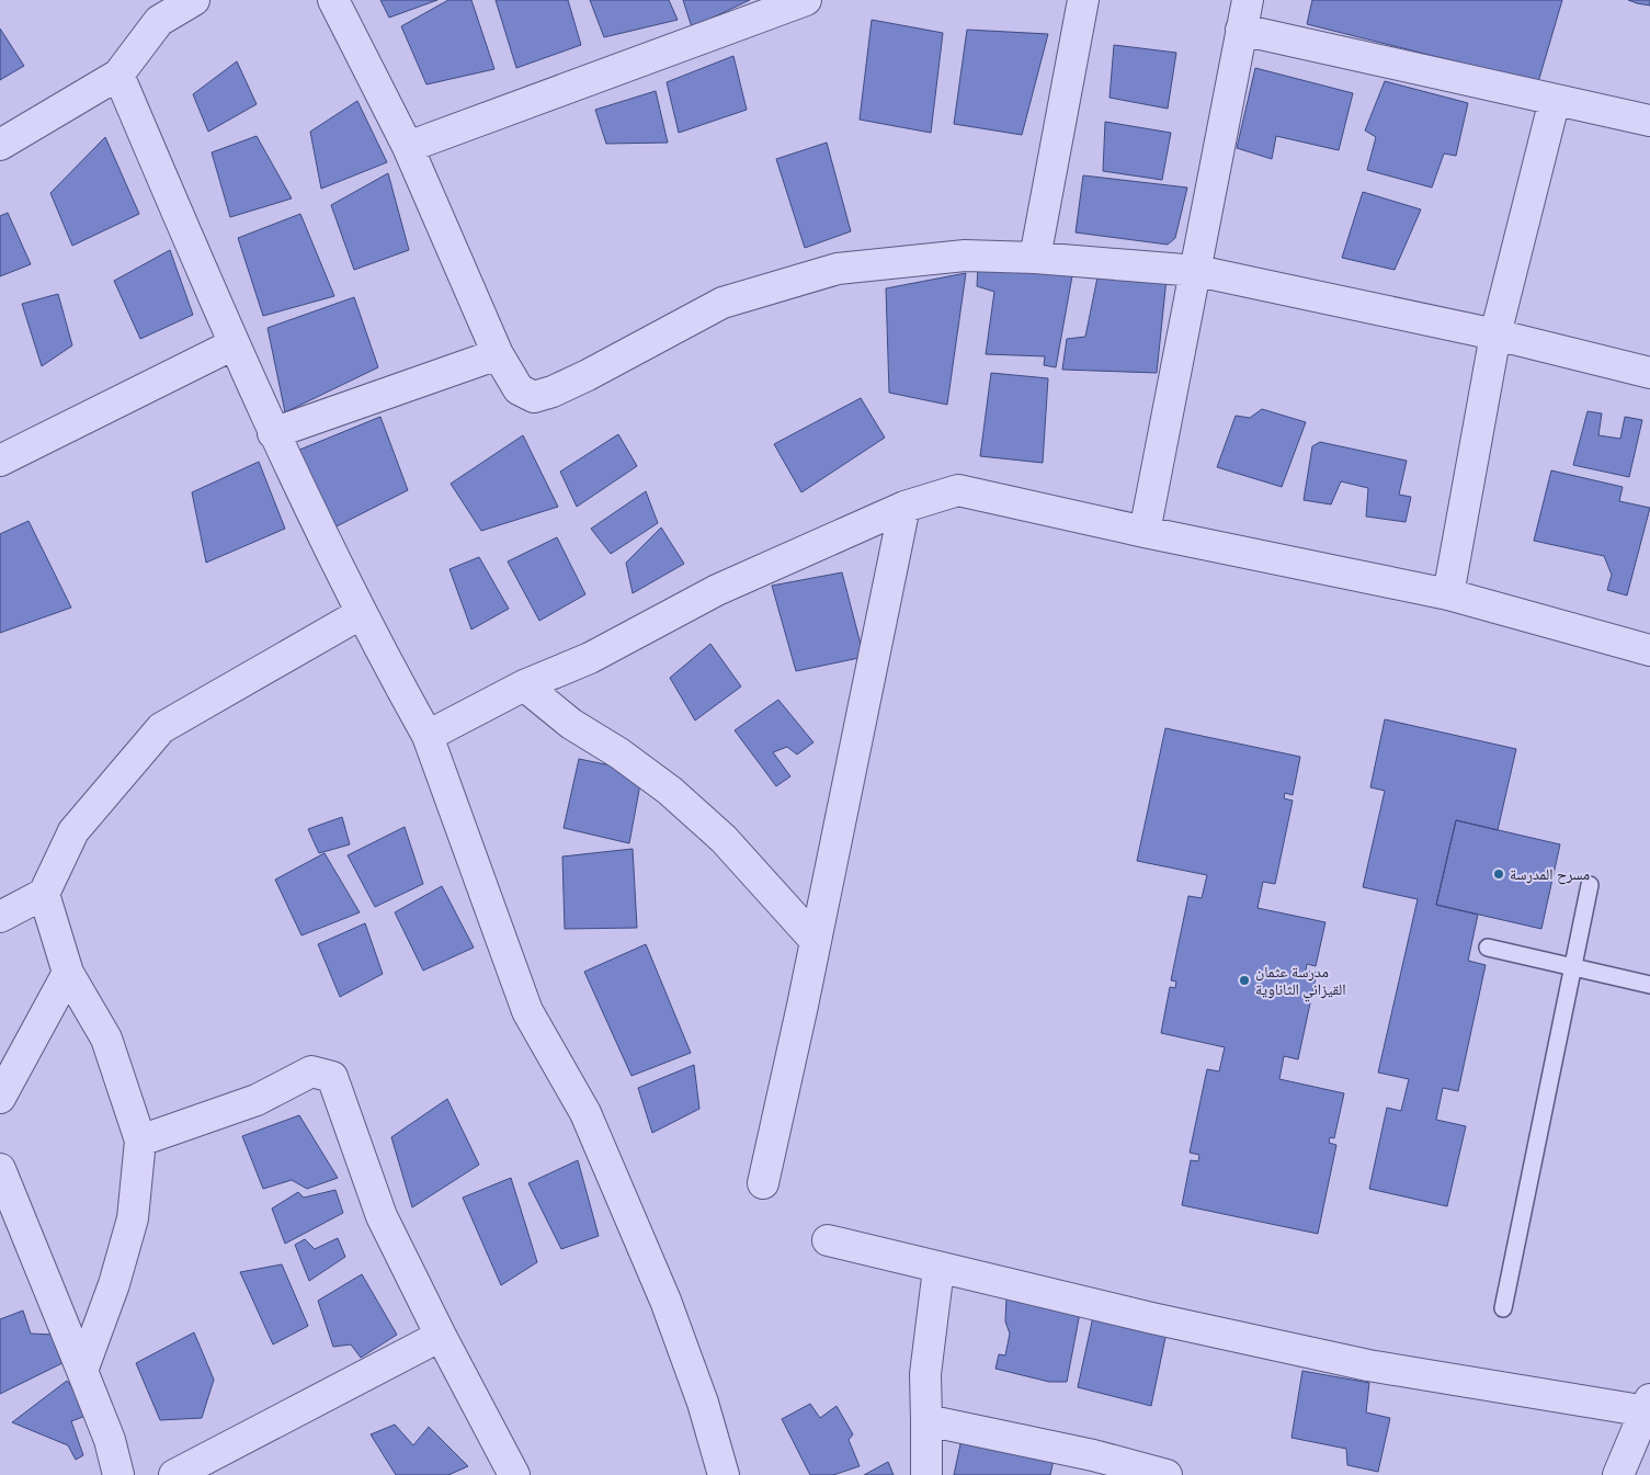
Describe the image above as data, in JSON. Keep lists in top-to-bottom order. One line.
{"places":["مسرح المدرسة","مدرسة عثمان القيزاني الثاناوية"]}
